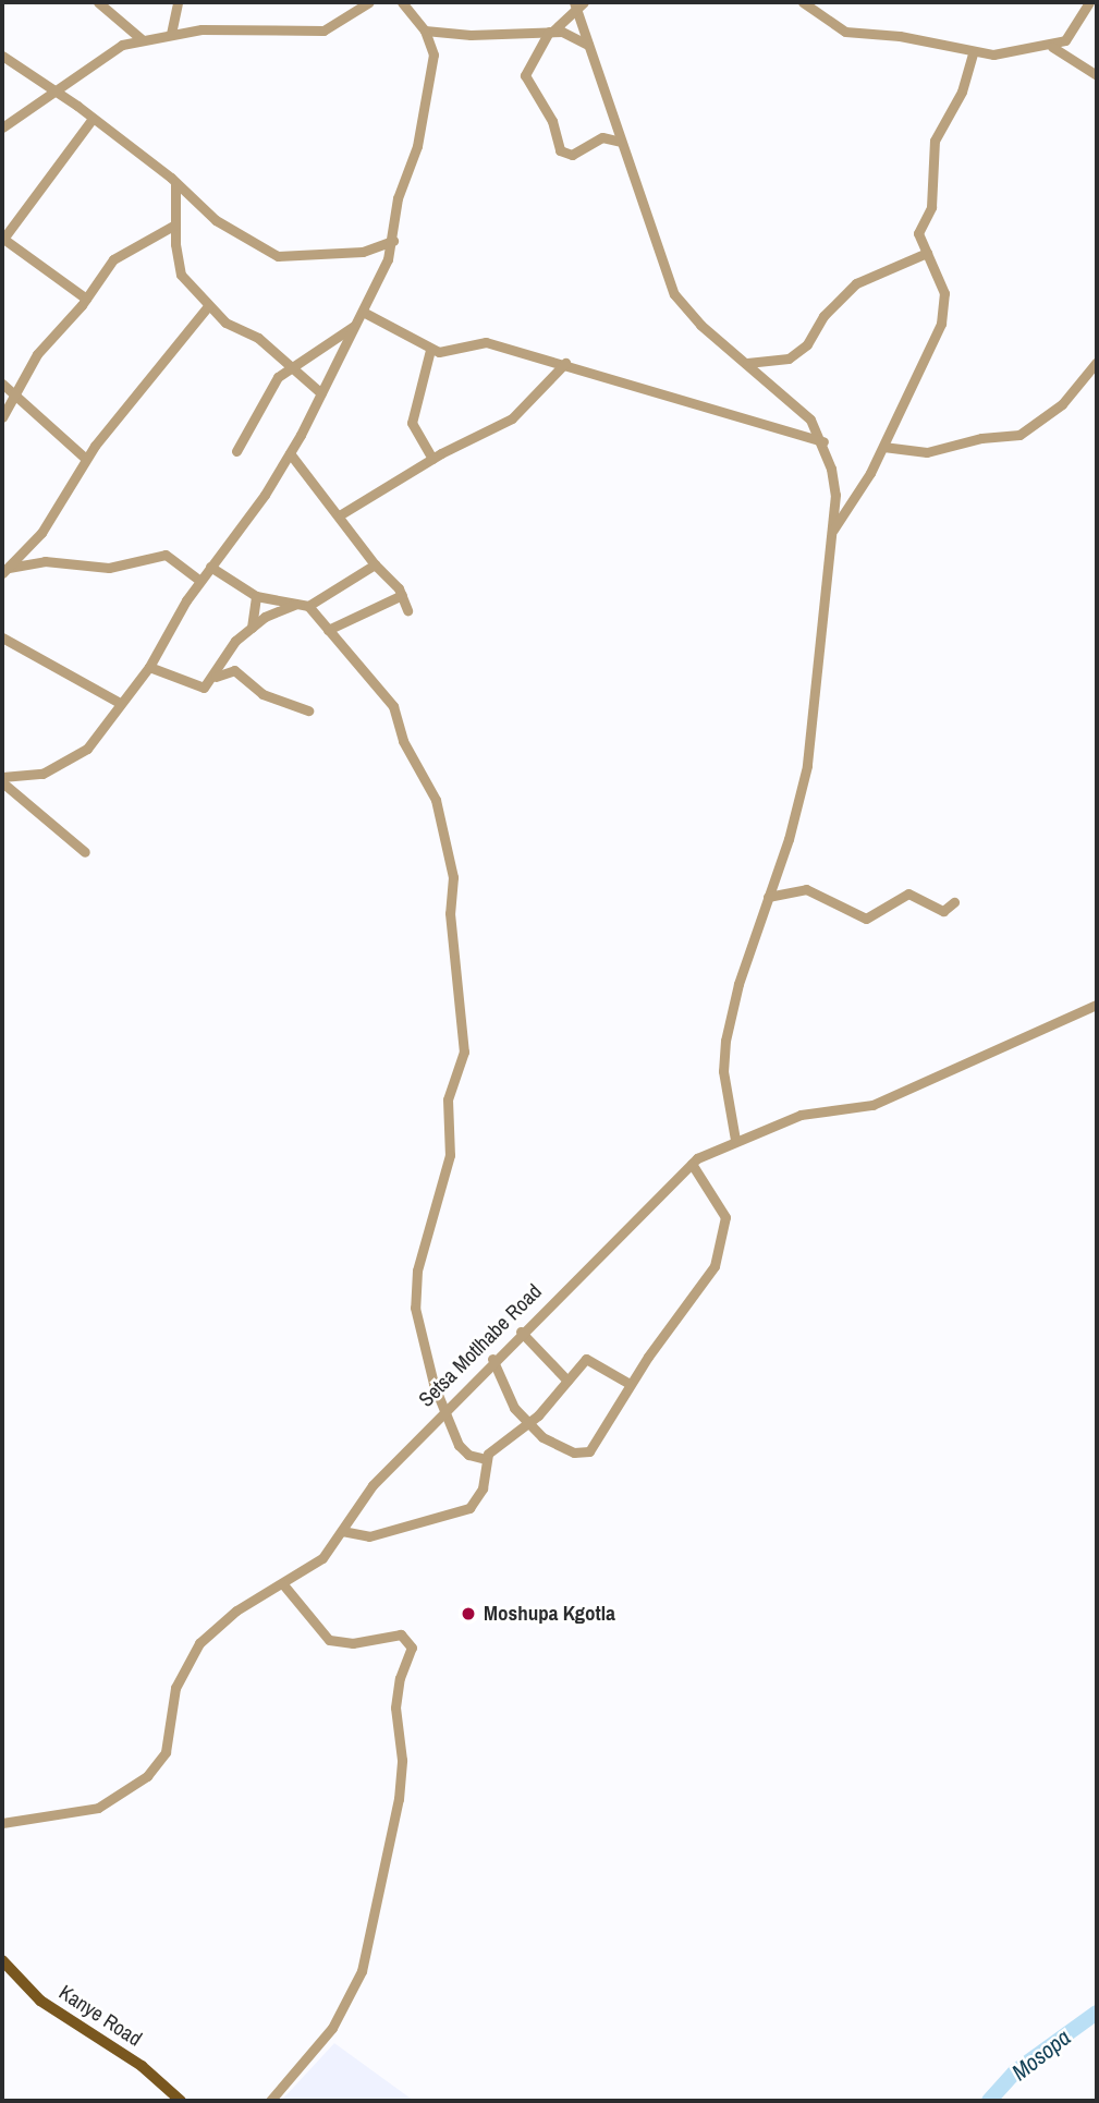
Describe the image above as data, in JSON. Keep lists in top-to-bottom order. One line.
{"streets":{"main road":["Kanye Road"],"street":["Setsa Motlhabe Road"]},"water":["Mosopa"],"places":["Moshupa Kgotla"]}
